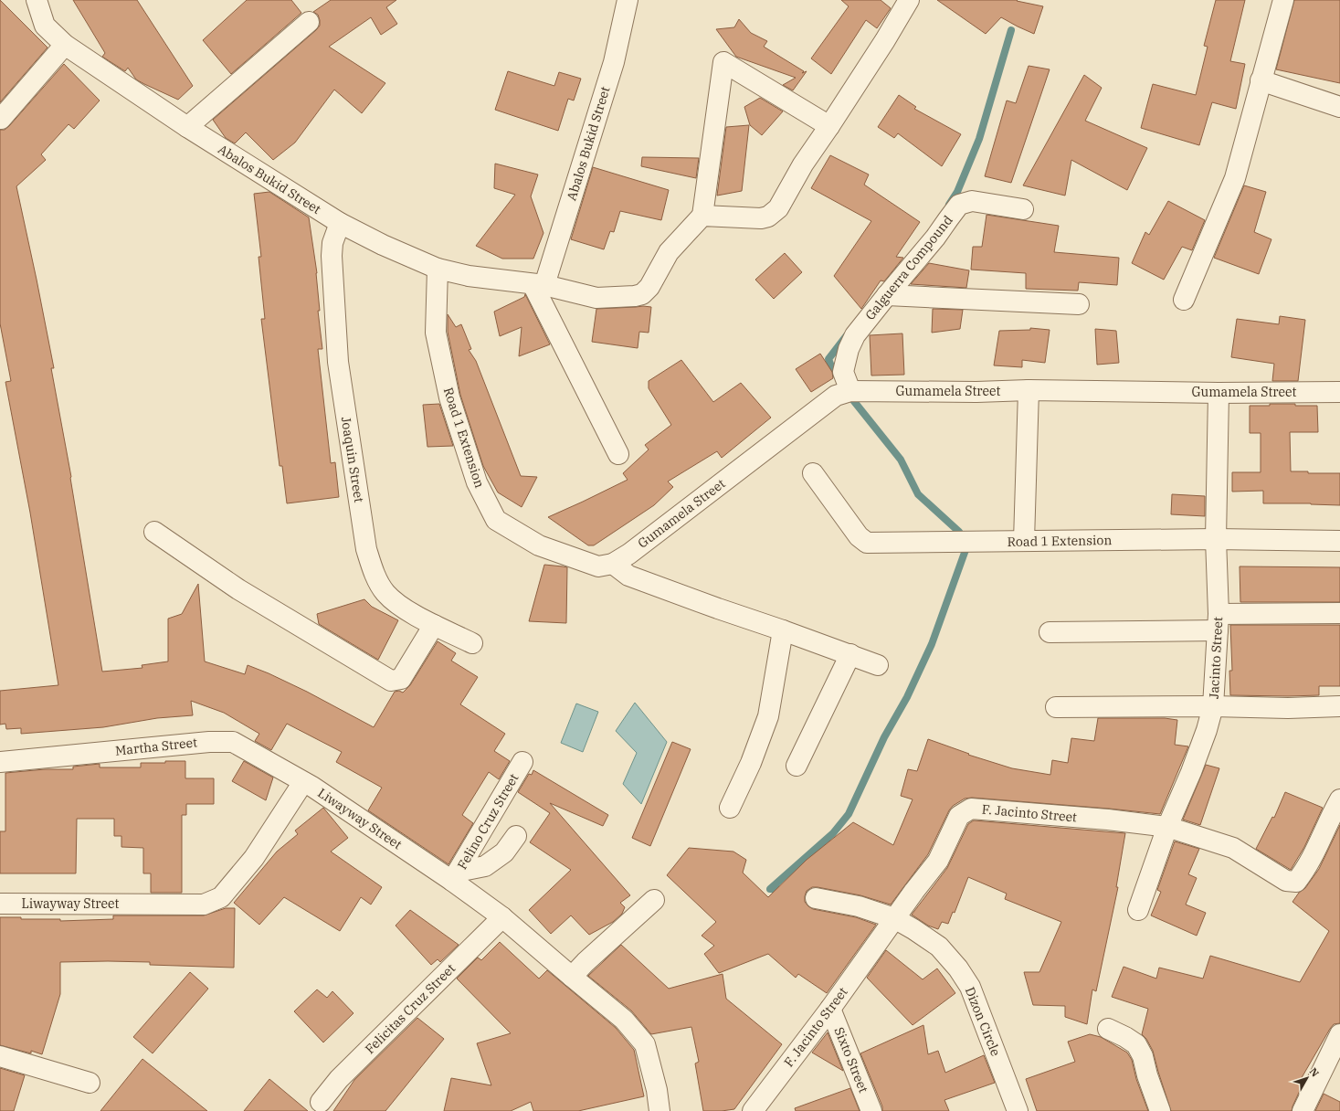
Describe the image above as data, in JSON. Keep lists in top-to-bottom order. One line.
{"streets":{"street":["Abalos Bukid Street","Galguerra Compound","Gumamela Street","Road 1 Extension","Joaquin Street","Jacinto Street","Martha Street","F. Jacinto Street","Liwayway Street","Felino Cruz Street","Felicitas Cruz Street","Dizon Circle","Sixto Street"]},"crossings":[["Abalos Bukid Street","Road 1 Extension"],["Abalos Bukid Street","Joaquin Street"],["Galguerra Compound","Gumamela Street"],["Gumamela Street","Road 1 Extension"],["Gumamela Street","Jacinto Street"],["Road 1 Extension","Jacinto Street"],["Jacinto Street","F. Jacinto Street"],["Martha Street","Liwayway Street"],["F. Jacinto Street","Dizon Circle"],["F. Jacinto Street","Sixto Street"],["Liwayway Street","Felino Cruz Street"],["Liwayway Street","Felicitas Cruz Street"]],"north":"top right"}
